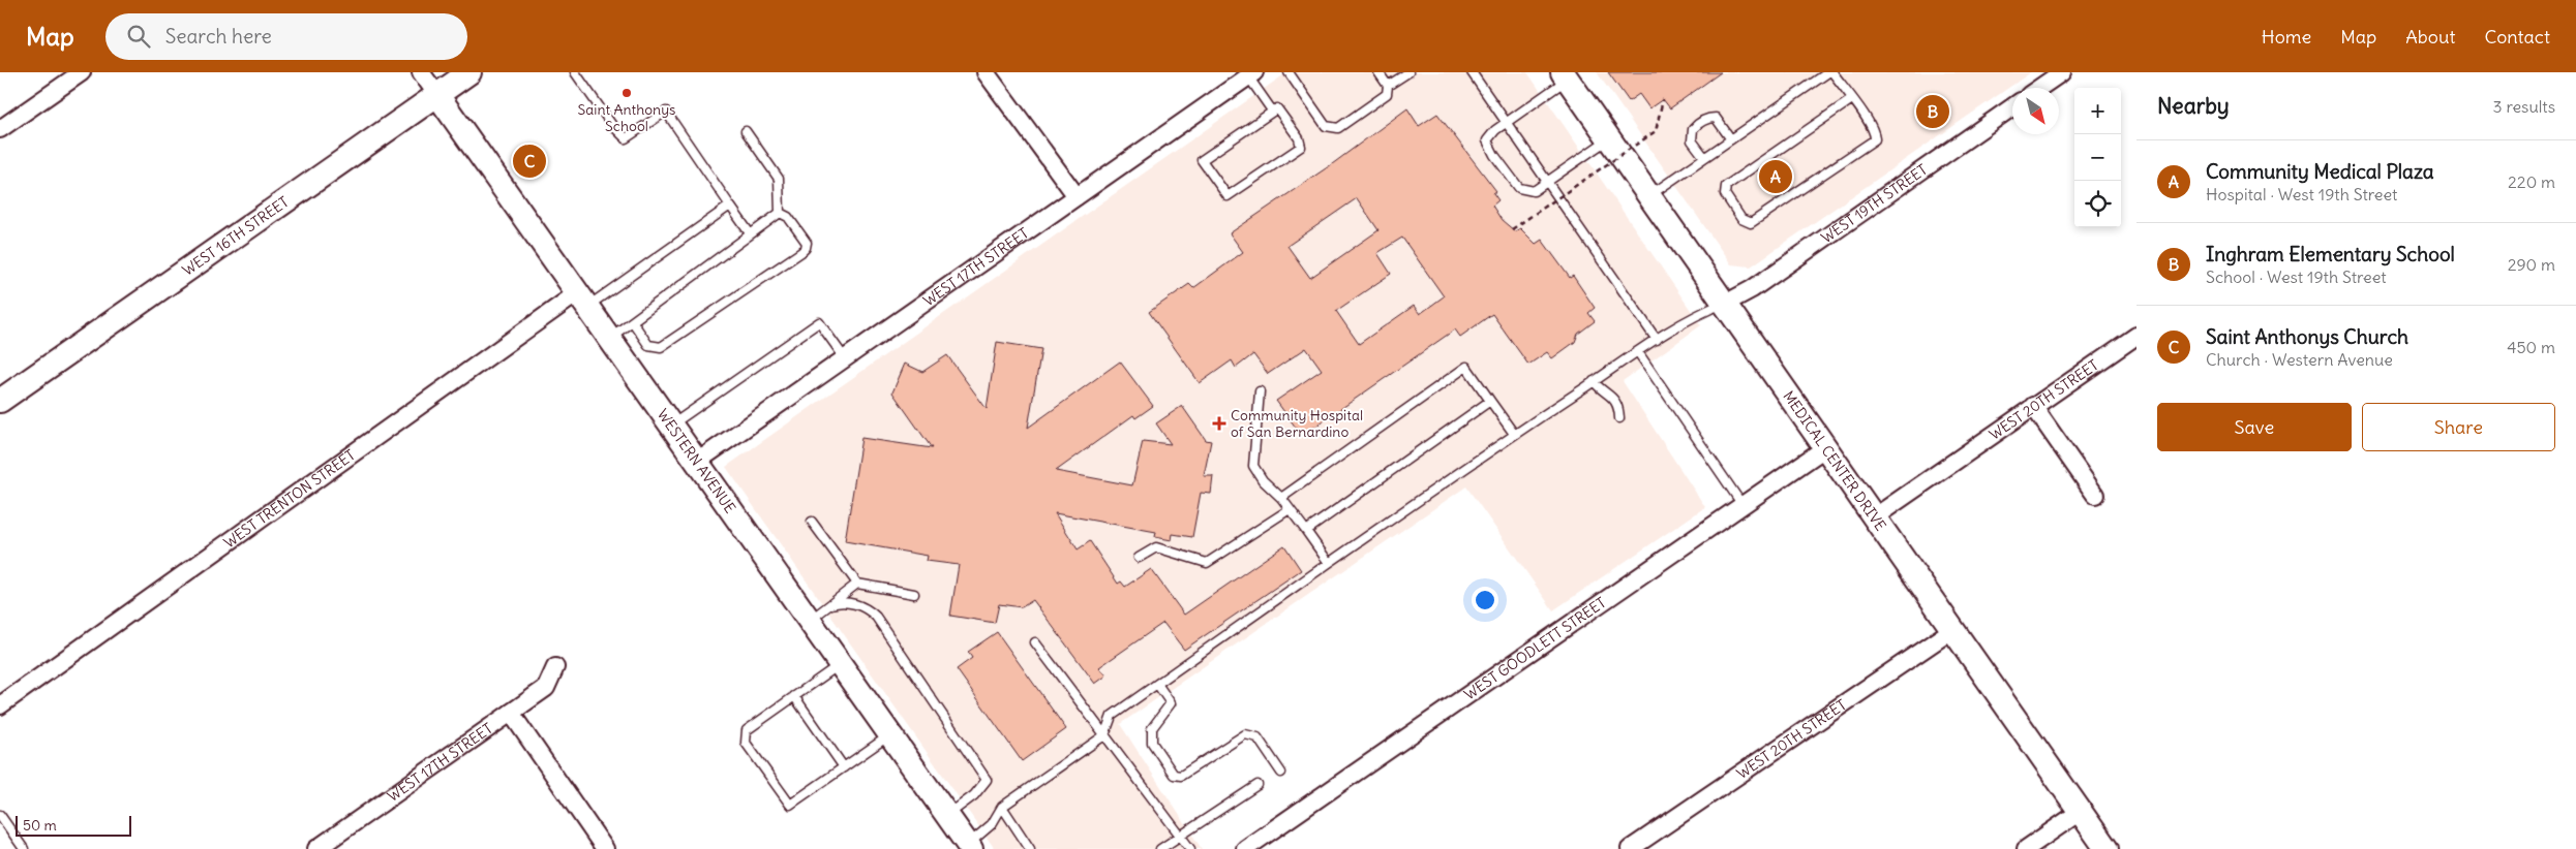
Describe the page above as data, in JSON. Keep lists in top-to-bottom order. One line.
{"streets":{"street":["WEST 19TH STREET","WEST 16TH STREET","WEST 17TH STREET","WEST 20TH STREET","WESTERN AVENUE","MEDICAL CENTER DRIVE","WEST TRENTON STREET","WEST GOODLETT STREET"]},"crossings":[["WEST 19TH STREET","MEDICAL CENTER DRIVE"],["WEST 16TH STREET","WESTERN AVENUE"],["WEST 17TH STREET","WESTERN AVENUE"],["WEST 20TH STREET","MEDICAL CENTER DRIVE"],["WESTERN AVENUE","WEST TRENTON STREET"],["MEDICAL CENTER DRIVE","WEST GOODLETT STREET"]],"places":{"other":["Saint Anthonys School"],"health":["Community Hospital of San Bernardino"]},"scale_bar":"50 m","north":"bottom right","page":{"header":"Map","search":"Search here","nav":["Home","Map","About","Contact"],"heading":["Nearby","3 results"],"map_buttons":["+","−"],"pins":["B","C","A"],"list":[{"mark":"A","name":"Community Medical Plaza","note":"Hospital · West 19th Street","value":"220 m"},{"mark":"B","name":"Inghram Elementary School","note":"School · West 19th Street","value":"290 m"},{"mark":"C","name":"Saint Anthonys Church","note":"Church · Western Avenue","value":"450 m"}],"buttons":["Save","Share"],"scale":"50 m"}}
